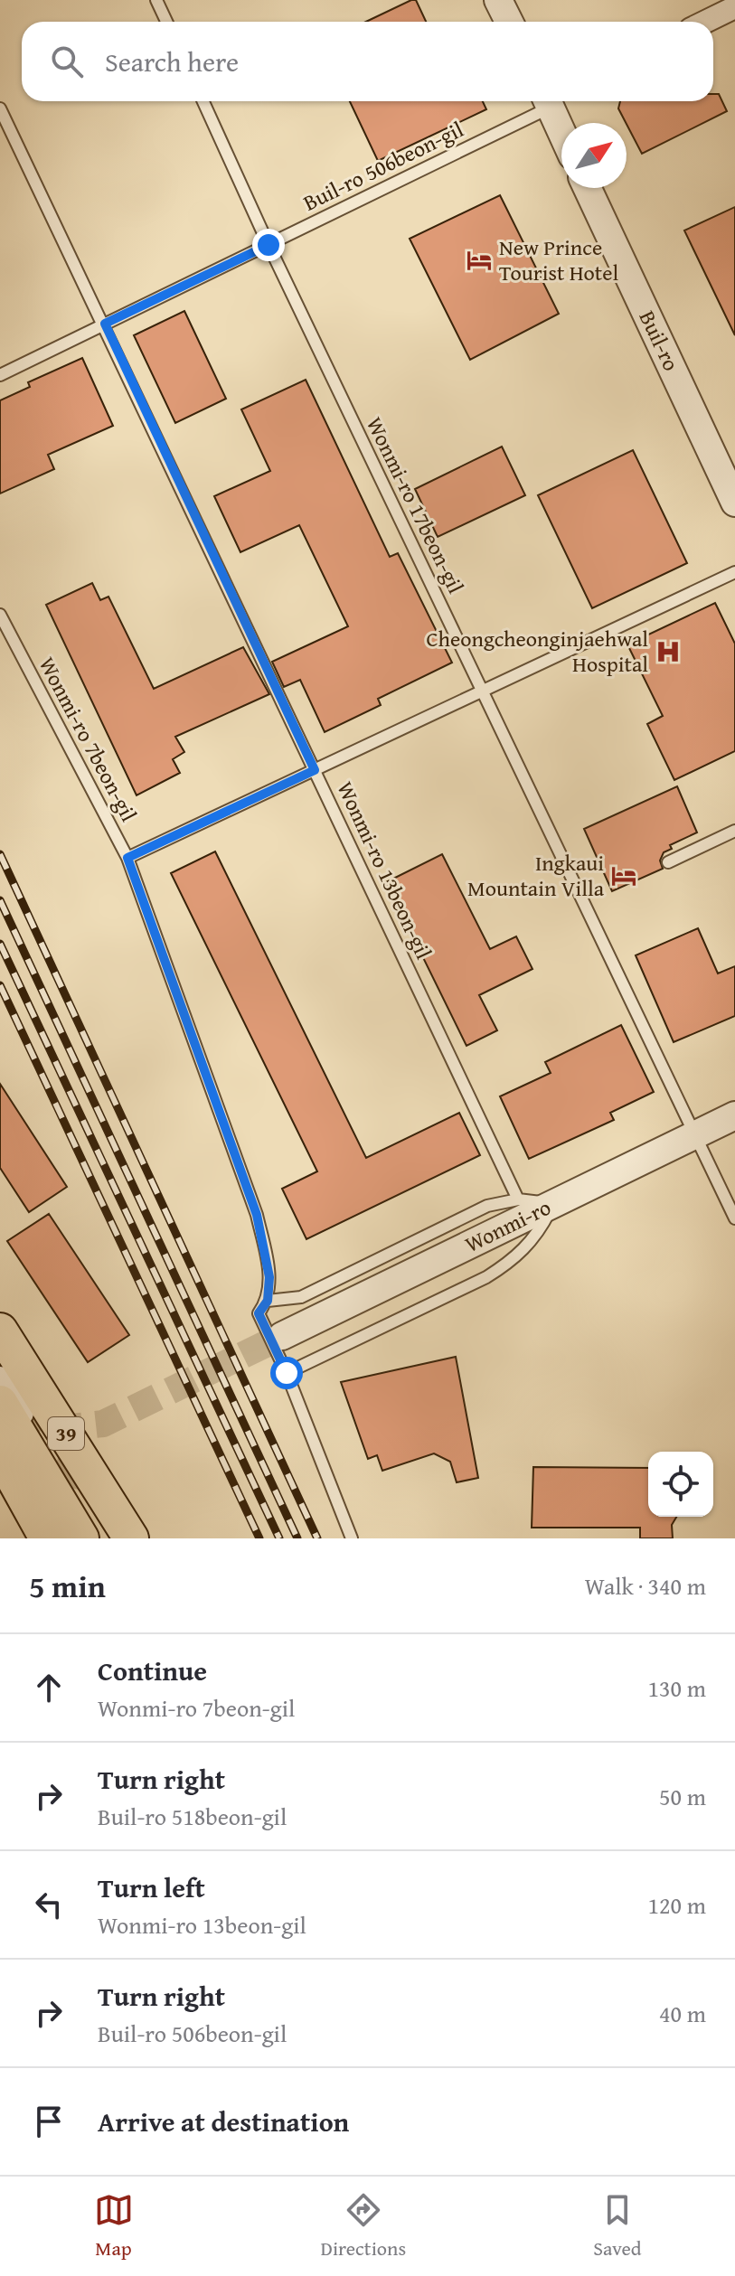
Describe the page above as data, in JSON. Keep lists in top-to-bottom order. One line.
{"streets":{"main road":["39"],"street":["Buil-ro","Wonmi-ro"],"lane":["Buil-ro 506beon-gil","Wonmi-ro 17beon-gil","Wonmi-ro 7beon-gil","Wonmi-ro 13beon-gil"]},"crossings":[["Buil-ro 506beon-gil","Wonmi-ro 17beon-gil"],["Buil-ro 506beon-gil","Wonmi-ro 13beon-gil"],["Wonmi-ro 17beon-gil","Wonmi-ro"]],"places":{"hotel":["New Prince Tourist Hotel","Ingkaui Mountain Villa"],"hospital":["Cheongcheonginjaehwal Hospital"]},"north":"top right","page":{"search":"Search here","heading":["5 min","Walk · 340 m"],"list":[["Continue","Wonmi-ro 7beon-gil","130 m"],["Turn right","Buil-ro 518beon-gil","50 m"],["Turn left","Wonmi-ro 13beon-gil","120 m"],["Turn right","Buil-ro 506beon-gil","40 m"],"Arrive at destination"],"nav":["Map","Directions","Saved"]}}
